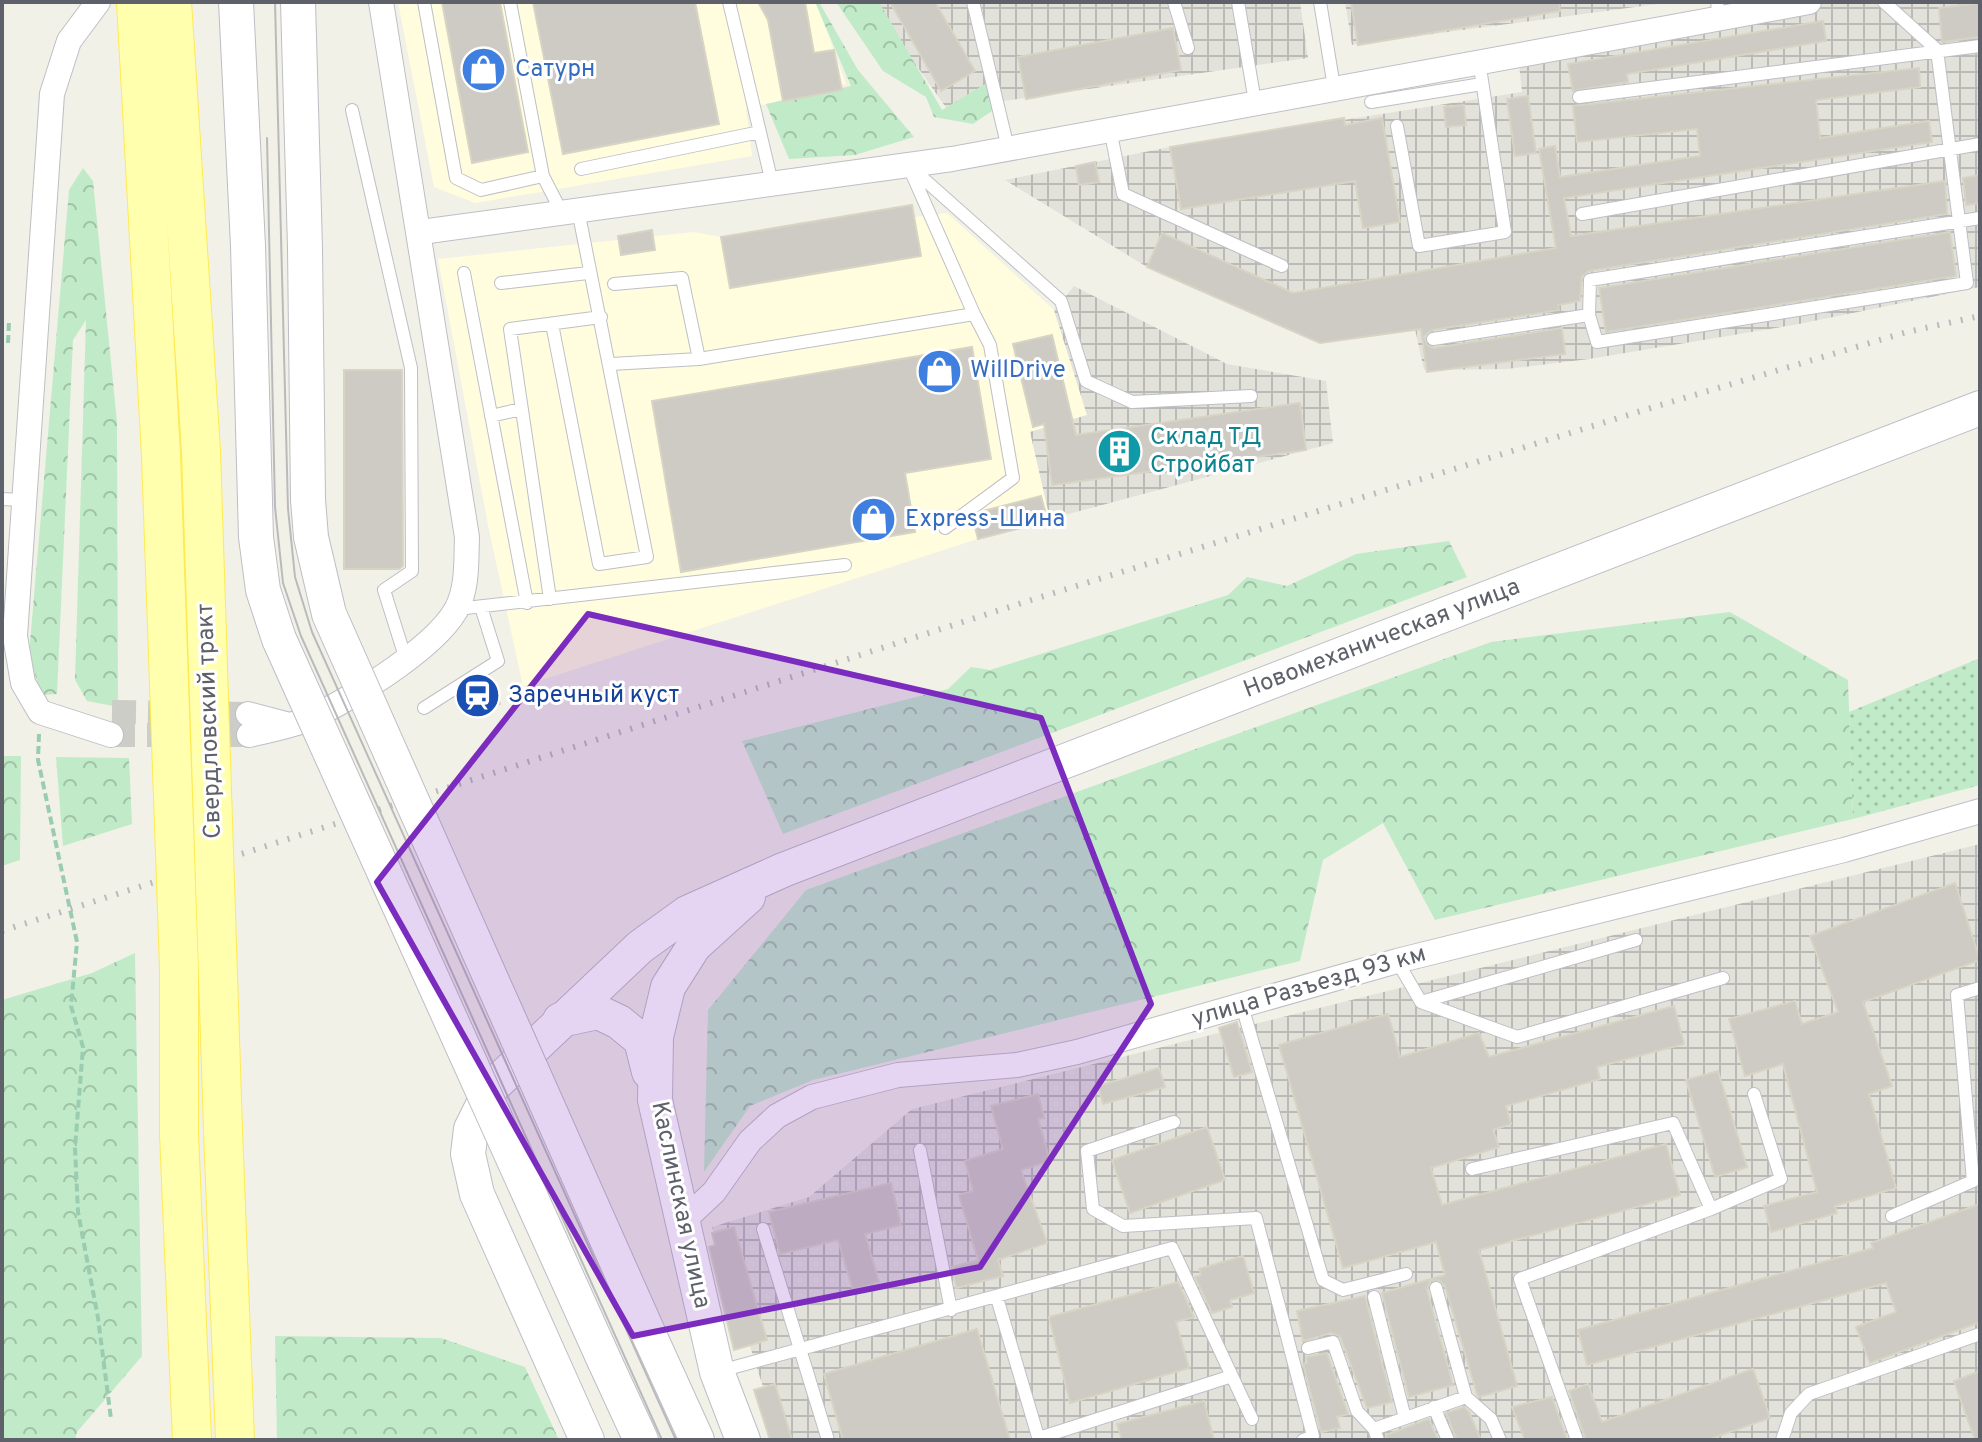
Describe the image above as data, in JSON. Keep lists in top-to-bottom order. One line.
{"streets":{"main road":["Новомеханическая улица","Свердловский тракт","Каслинская улица"],"street":["улица Разъезд 93 км"]},"crossings":[["Новомеханическая улица","Каслинская улица"],["улица Разъезд 93 км","Каслинская улица"]],"places":{"shop":["Сатурн","WillDrive","Express-Шина"],"building":["Склад ТД Стройбат"],"station":["Заречный куст"]}}
